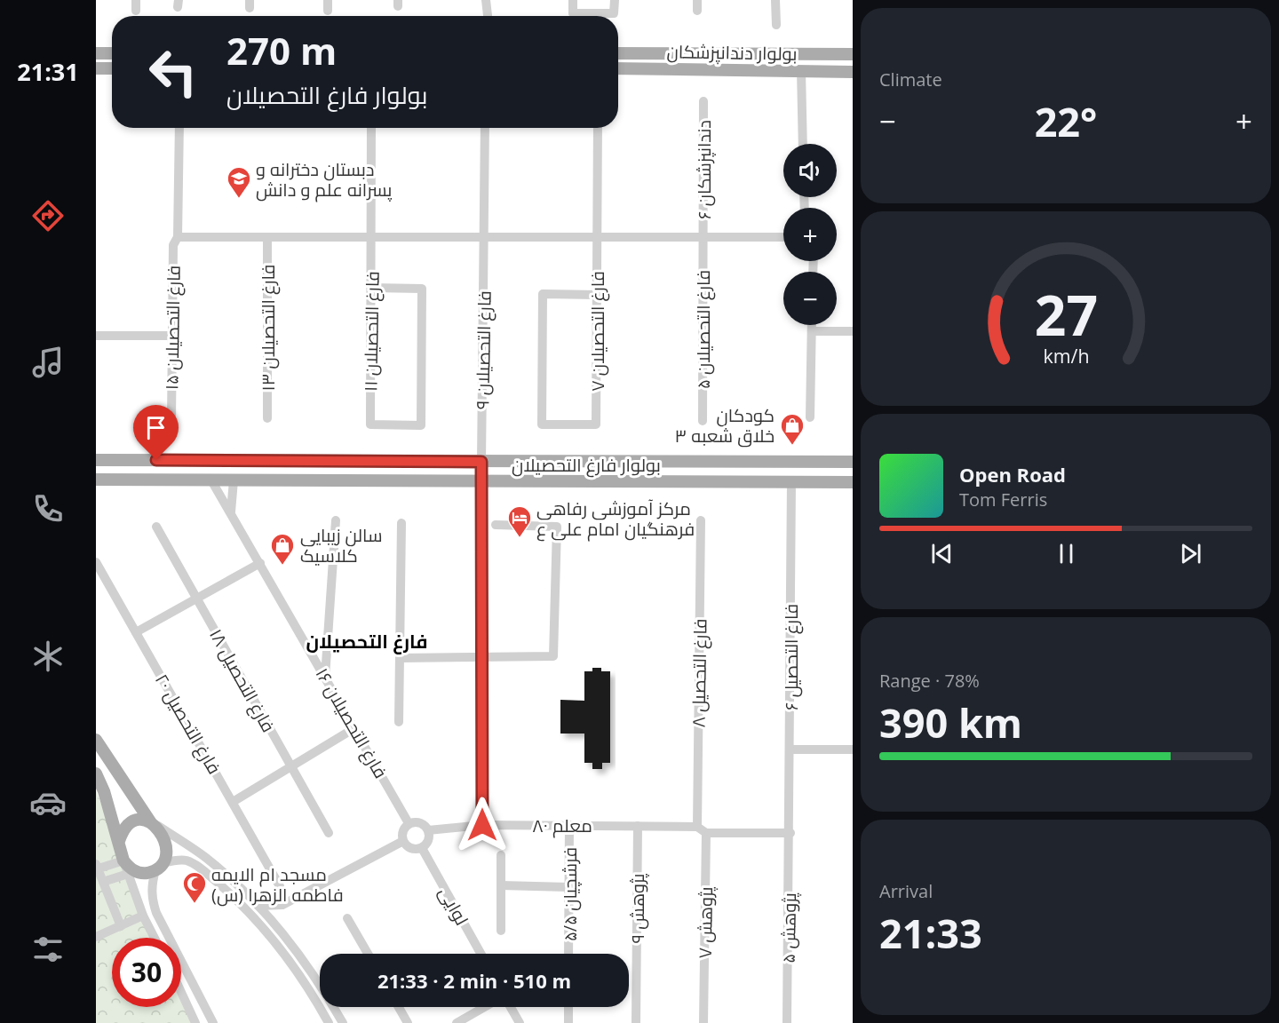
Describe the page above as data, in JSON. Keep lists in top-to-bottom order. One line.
{"streets":{"main road":["بولوار دندانپزشکان","بولوار فارغ التحصیلان"],"street":["دندانپزشکان ۶","فارغ التحصیلان ۱۵","فارغ التحصیلان ۱۳","فارغ التحصیلان ۵","فارغ التحصیلان ۱۱","فارغ التحصیلان ۷","فارغ التحصیلان ۹","فارغ التحصیل ۶","فارغ التحصیل ۸","فارغ التحصیل ۱۸","فارغ التحصیلان ۱۶","فارغ التحصیل ۲۰","معلم ۸۰","فرشچیان ۵/۵","لوایی","پژوهش ۹","پژوهش ۷","پژوهش ۵"]},"crossings":[["دندانپزشکان ۶","فارغ التحصیلان ۵"],["فارغ التحصیلان ۹","بولوار فارغ التحصیلان"],["بولوار فارغ التحصیلان","فارغ التحصیل ۶"],["بولوار فارغ التحصیلان","فارغ التحصیلان ۱۶"],["فارغ التحصیل ۶","پژوهش ۵"],["فارغ التحصیل ۸","معلم ۸۰"],["فارغ التحصیلان ۱۶","معلم ۸۰"],["فارغ التحصیلان ۱۶","لوایی"],["معلم ۸۰","فرشچیان ۵/۵"],["معلم ۸۰","لوایی"],["معلم ۸۰","پژوهش ۹"]],"districts":["فارغ التحصیلان"],"places":{"school or university":["دبستان دخترانه و پسرانه علم و دانش"],"shop":["کودکان خلاق شعبه ۳","سالن زیبایی کلاسیک"],"hotel":["مرکز آموزشی رفاهی فرهنگیان امام علی ع"],"mosque":["مسجد ام الایمه فاطمه الزهرا (س)"]},"page":{"tabs":"21:31","tile":["Climate",["Range · 78%","390 km"],["Arrival","21:33"]],"turn":["270 m","بولوار فارغ التحصیلان"],"heat":["−","22°","+"],"map_buttons":["+","−"],"song":["Open Road","Tom Ferris"],"limit":"30","trip":"21:33 · 2 min · 510 m","gauge":["27","km/h"]}}
